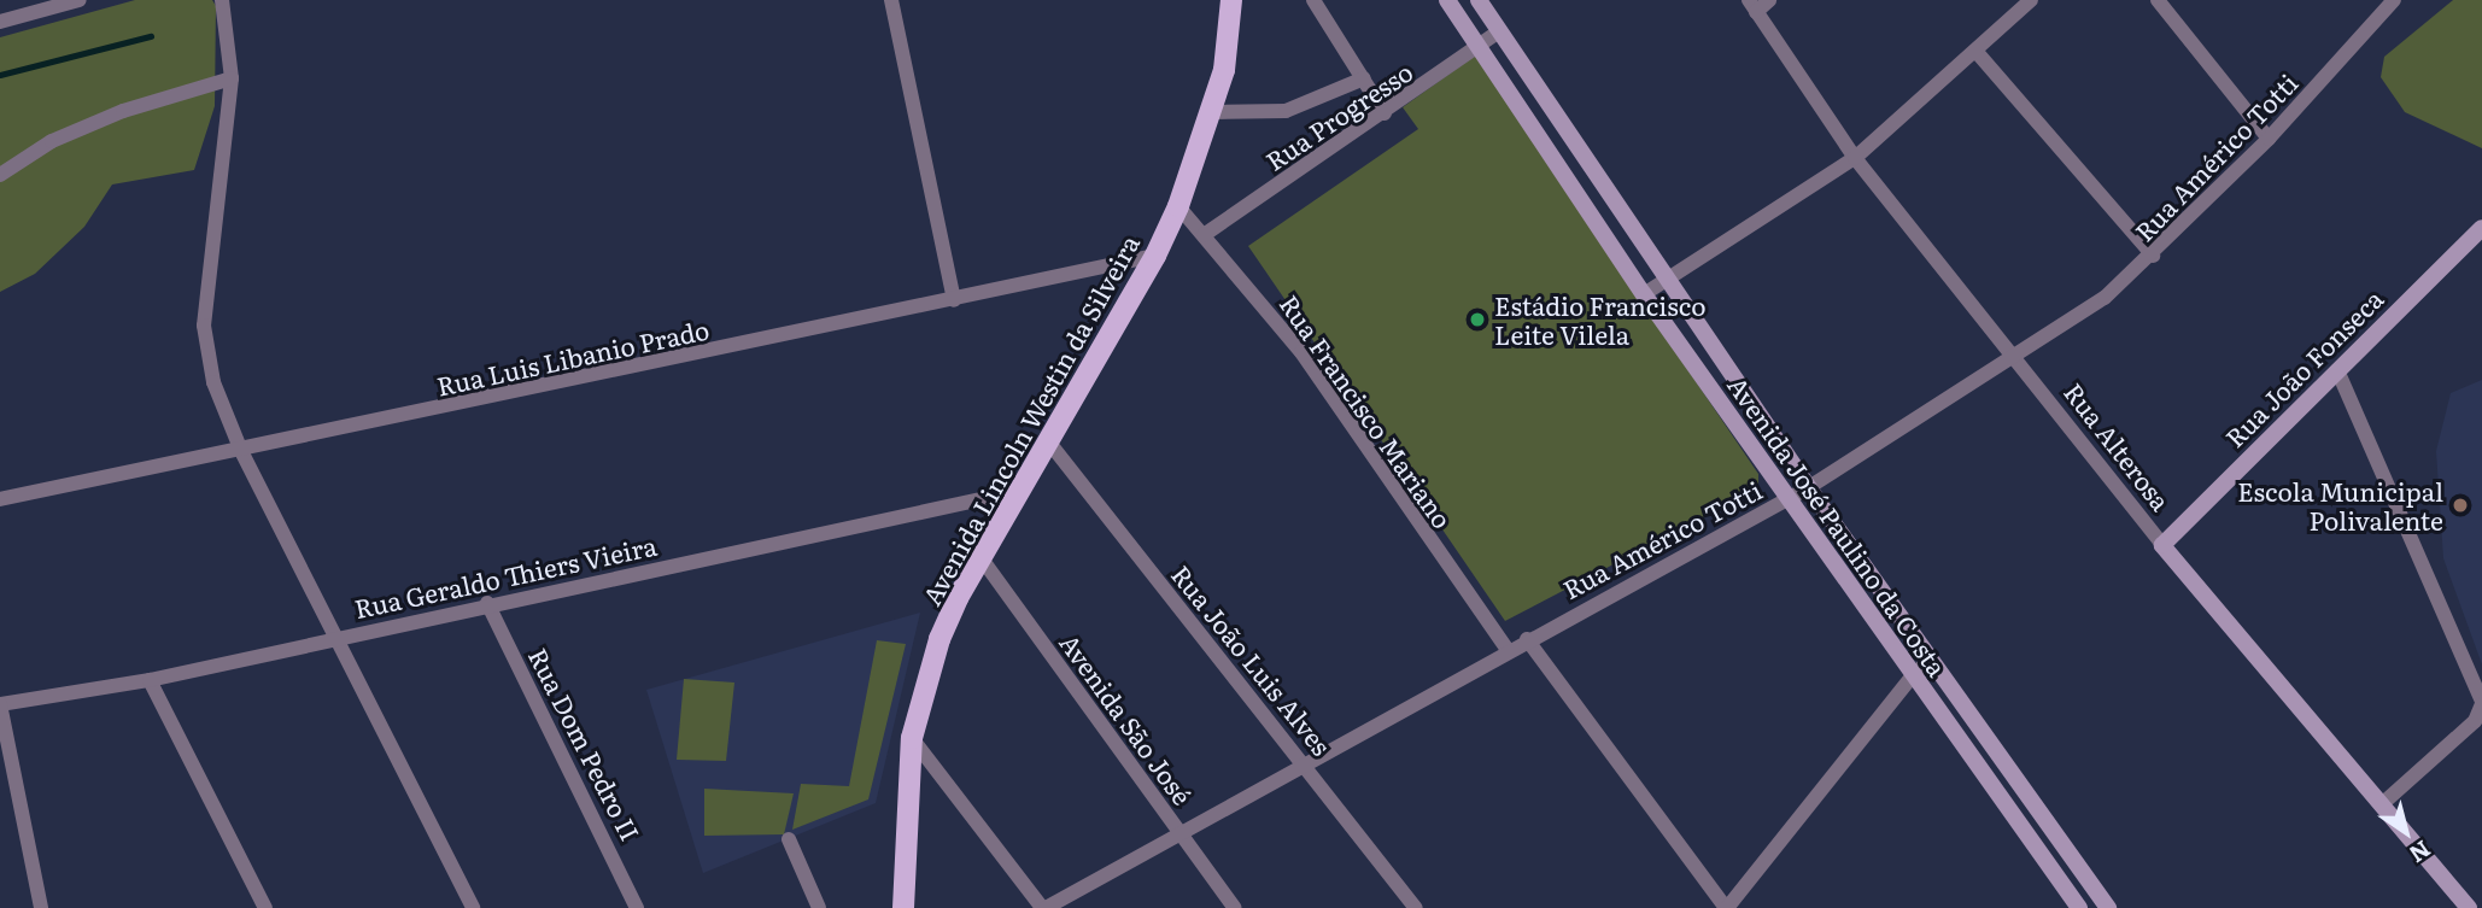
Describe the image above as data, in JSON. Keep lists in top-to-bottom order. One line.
{"streets":{"main road":["Rua João Fonseca","Avenida Lincoln Westin da Silveira","Rua Alterosa","Avenida José Paulino da Costa"],"street":["Rua Progresso","Rua Américo Totti","Rua Luis Libanio Prado","Rua Francisco Mariano","Rua Geraldo Thiers Vieira","Rua João Luis Alves","Avenida São José","Rua Dom Pedro II"]},"crossings":[["Rua Progresso","Rua Francisco Mariano"],["Rua Progresso","Avenida José Paulino da Costa"],["Rua Américo Totti","Rua Francisco Mariano"],["Rua Américo Totti","Rua Alterosa"],["Rua Américo Totti","Avenida José Paulino da Costa"],["Rua Américo Totti","Rua João Luis Alves"],["Rua Américo Totti","Avenida São José"],["Rua Luis Libanio Prado","Avenida Lincoln Westin da Silveira"],["Rua João Fonseca","Rua Alterosa"],["Rua Francisco Mariano","Avenida Lincoln Westin da Silveira"],["Avenida Lincoln Westin da Silveira","Rua Geraldo Thiers Vieira"],["Avenida Lincoln Westin da Silveira","Rua João Luis Alves"],["Avenida Lincoln Westin da Silveira","Avenida São José"],["Rua Geraldo Thiers Vieira","Rua Dom Pedro II"]],"places":["Estádio Francisco Leite Vilela","Escola Municipal Polivalente"],"north":"bottom right"}
